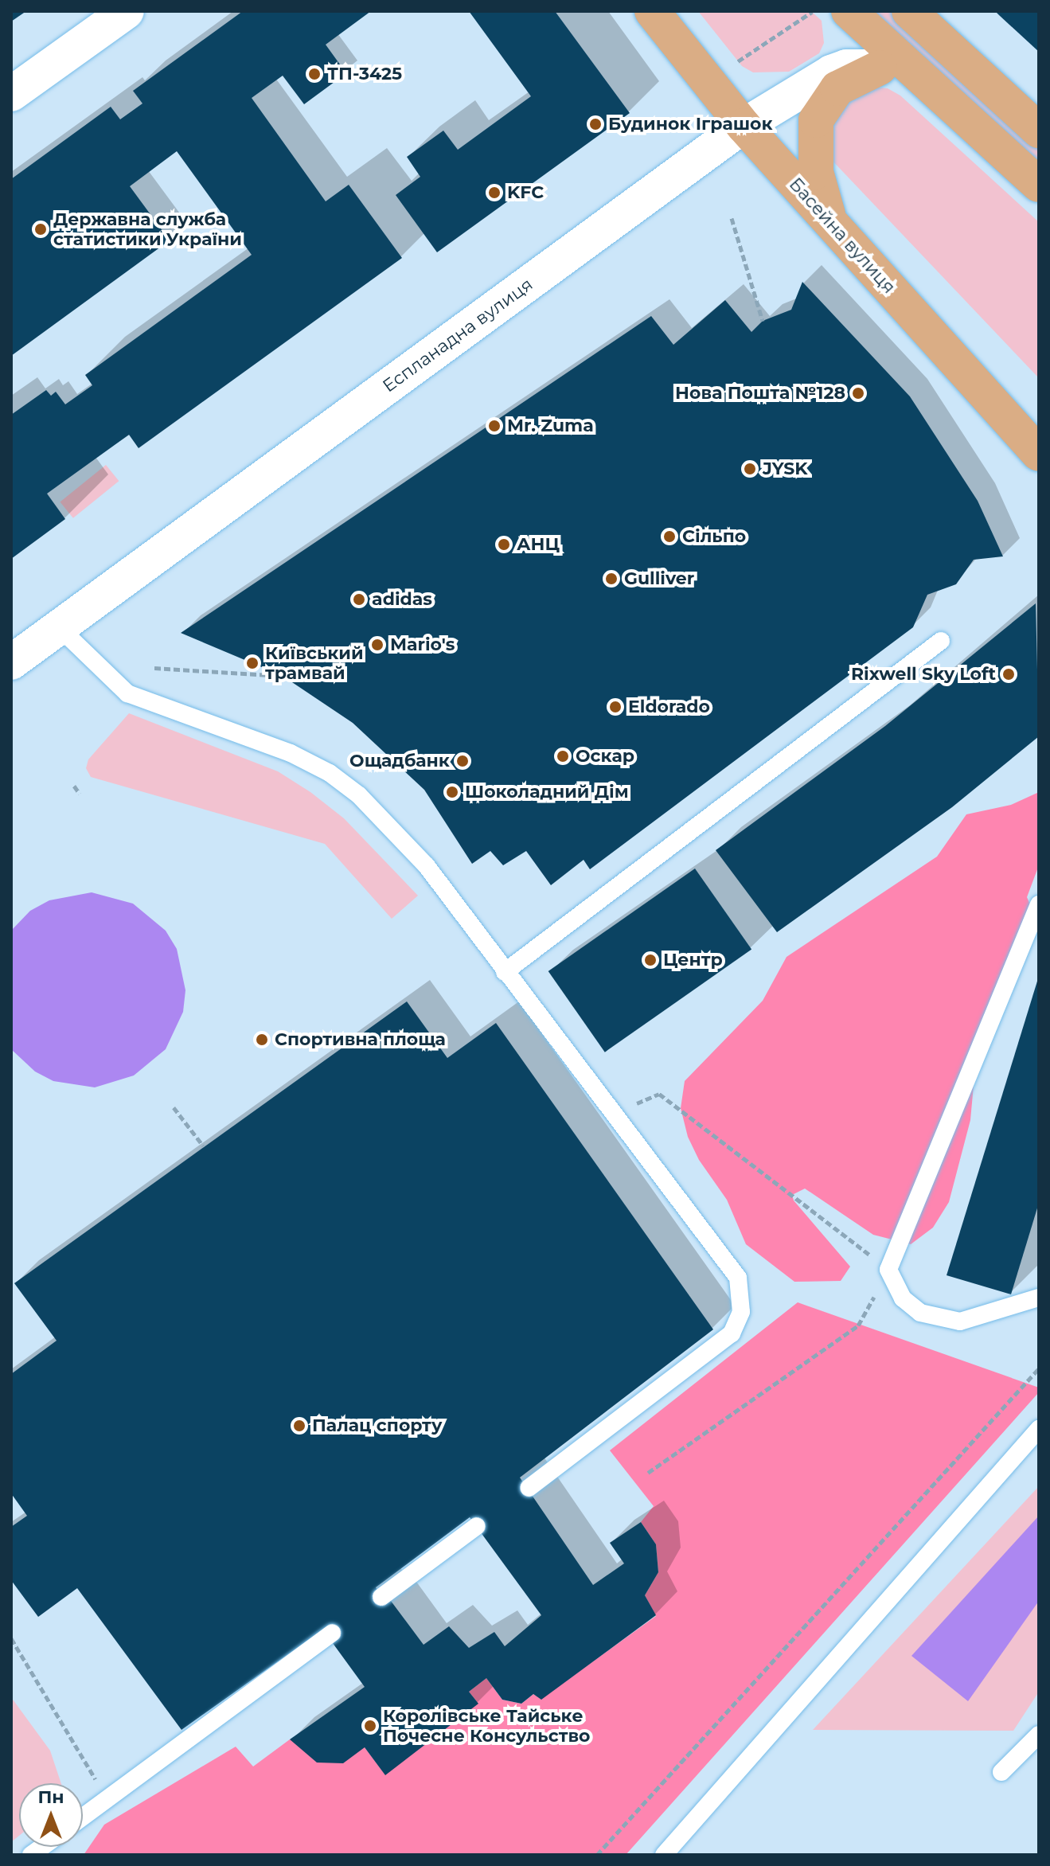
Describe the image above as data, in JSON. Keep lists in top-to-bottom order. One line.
{"streets":{"main road":["Басейна вулиця","Еспланадна вулиця"]},"crossings":[["Басейна вулиця","Еспланадна вулиця"]],"places":["ТП-3425","Будинок Іграшок","KFC","Державна служба статистики України","Нова Пошта №128","Mr. Zuma","JYSK","Сільпо","АНЦ","Gulliver","adidas","Mario's","Київський трамвай","Rixwell Sky Loft","Eldorado","Оскар","Ощадбанк","Шоколадний Дім","Центр","Спортивна площа","Палац спорту","Королівське Тайське Почесне Консульство"],"north":"top"}
